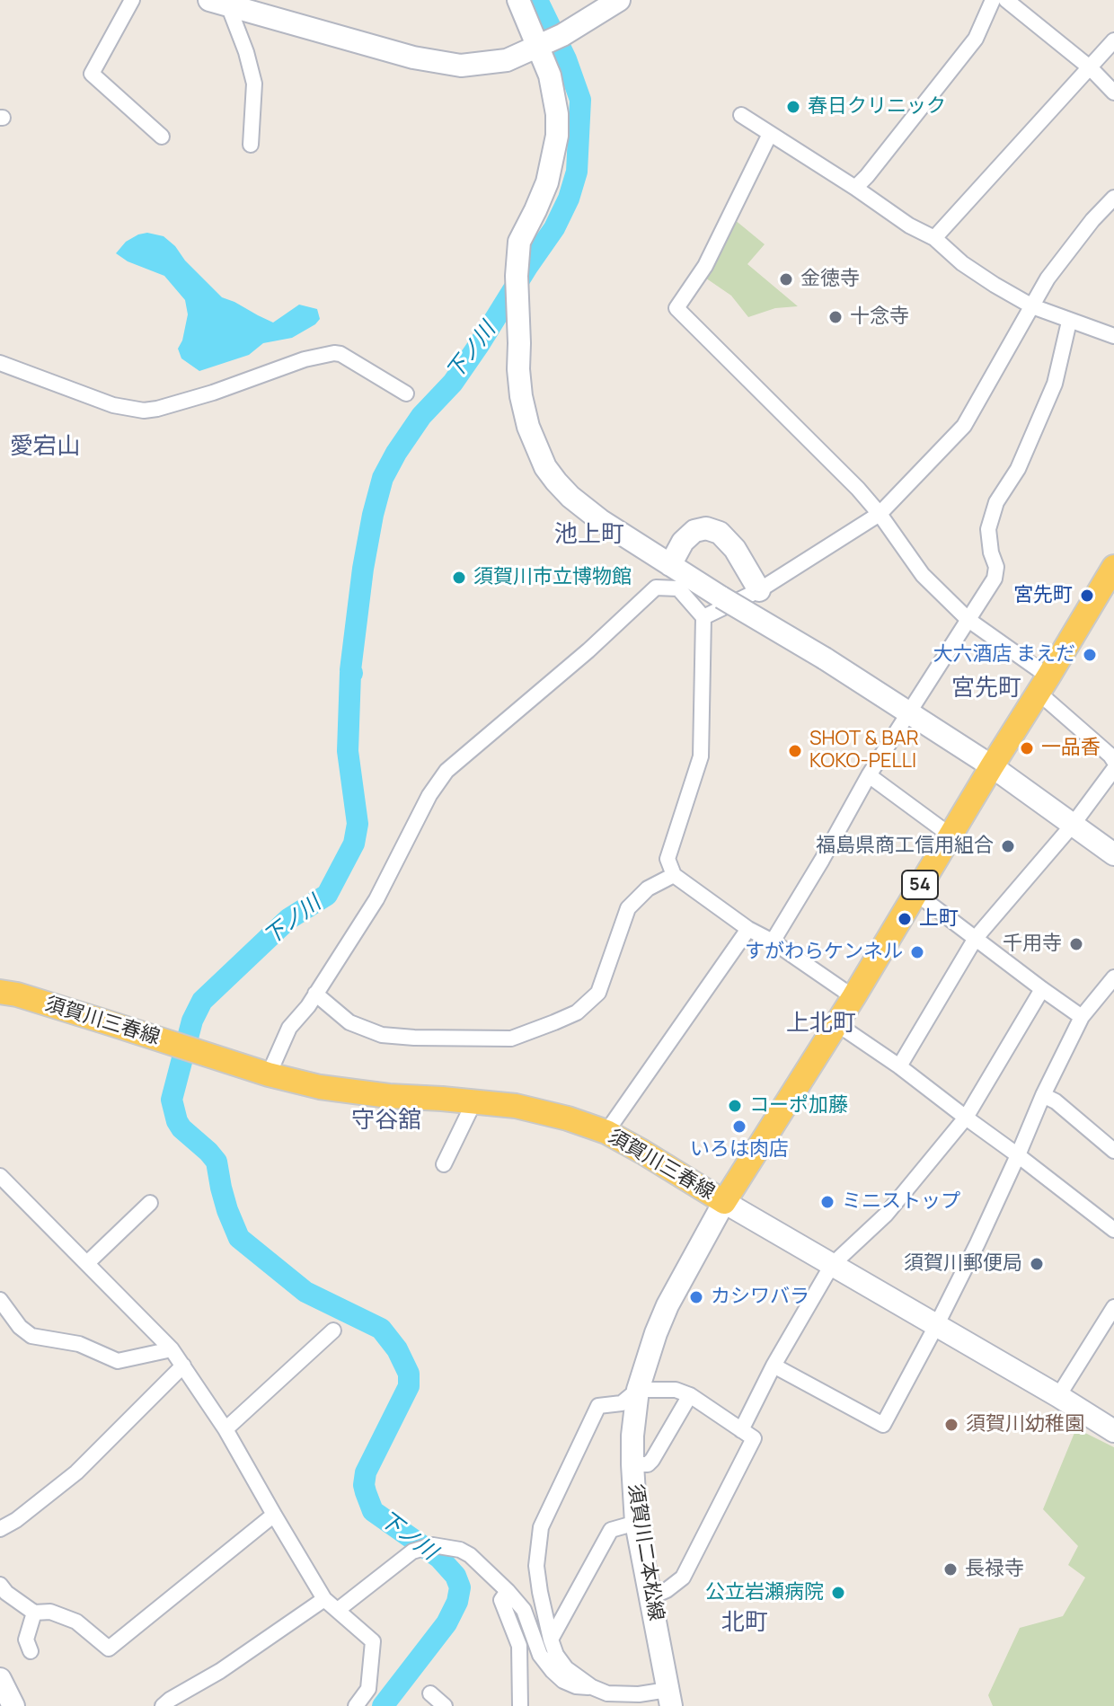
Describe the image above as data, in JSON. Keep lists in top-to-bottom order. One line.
{"streets":{"main road":["54","須賀川三春線"],"street":["須賀川二本松線"]},"crossings":[["須賀川三春線","須賀川二本松線"]],"districts":["愛宕山","池上町","宮先町","上北町","守谷舘","北町"],"water":["下ノ川"],"places":["春日クリニック","金徳寺","十念寺","須賀川市立博物館","宮先町","大六酒店 まえだ","一品香","SHOT & BAR KOKO-PELLI","福島県商工信用組合","上町","千用寺","すがわらケンネル","コーポ加藤","いろは肉店","ミニストップ","須賀川郵便局","カシワバラ","須賀川幼稚園","長禄寺","公立岩瀬病院"]}
